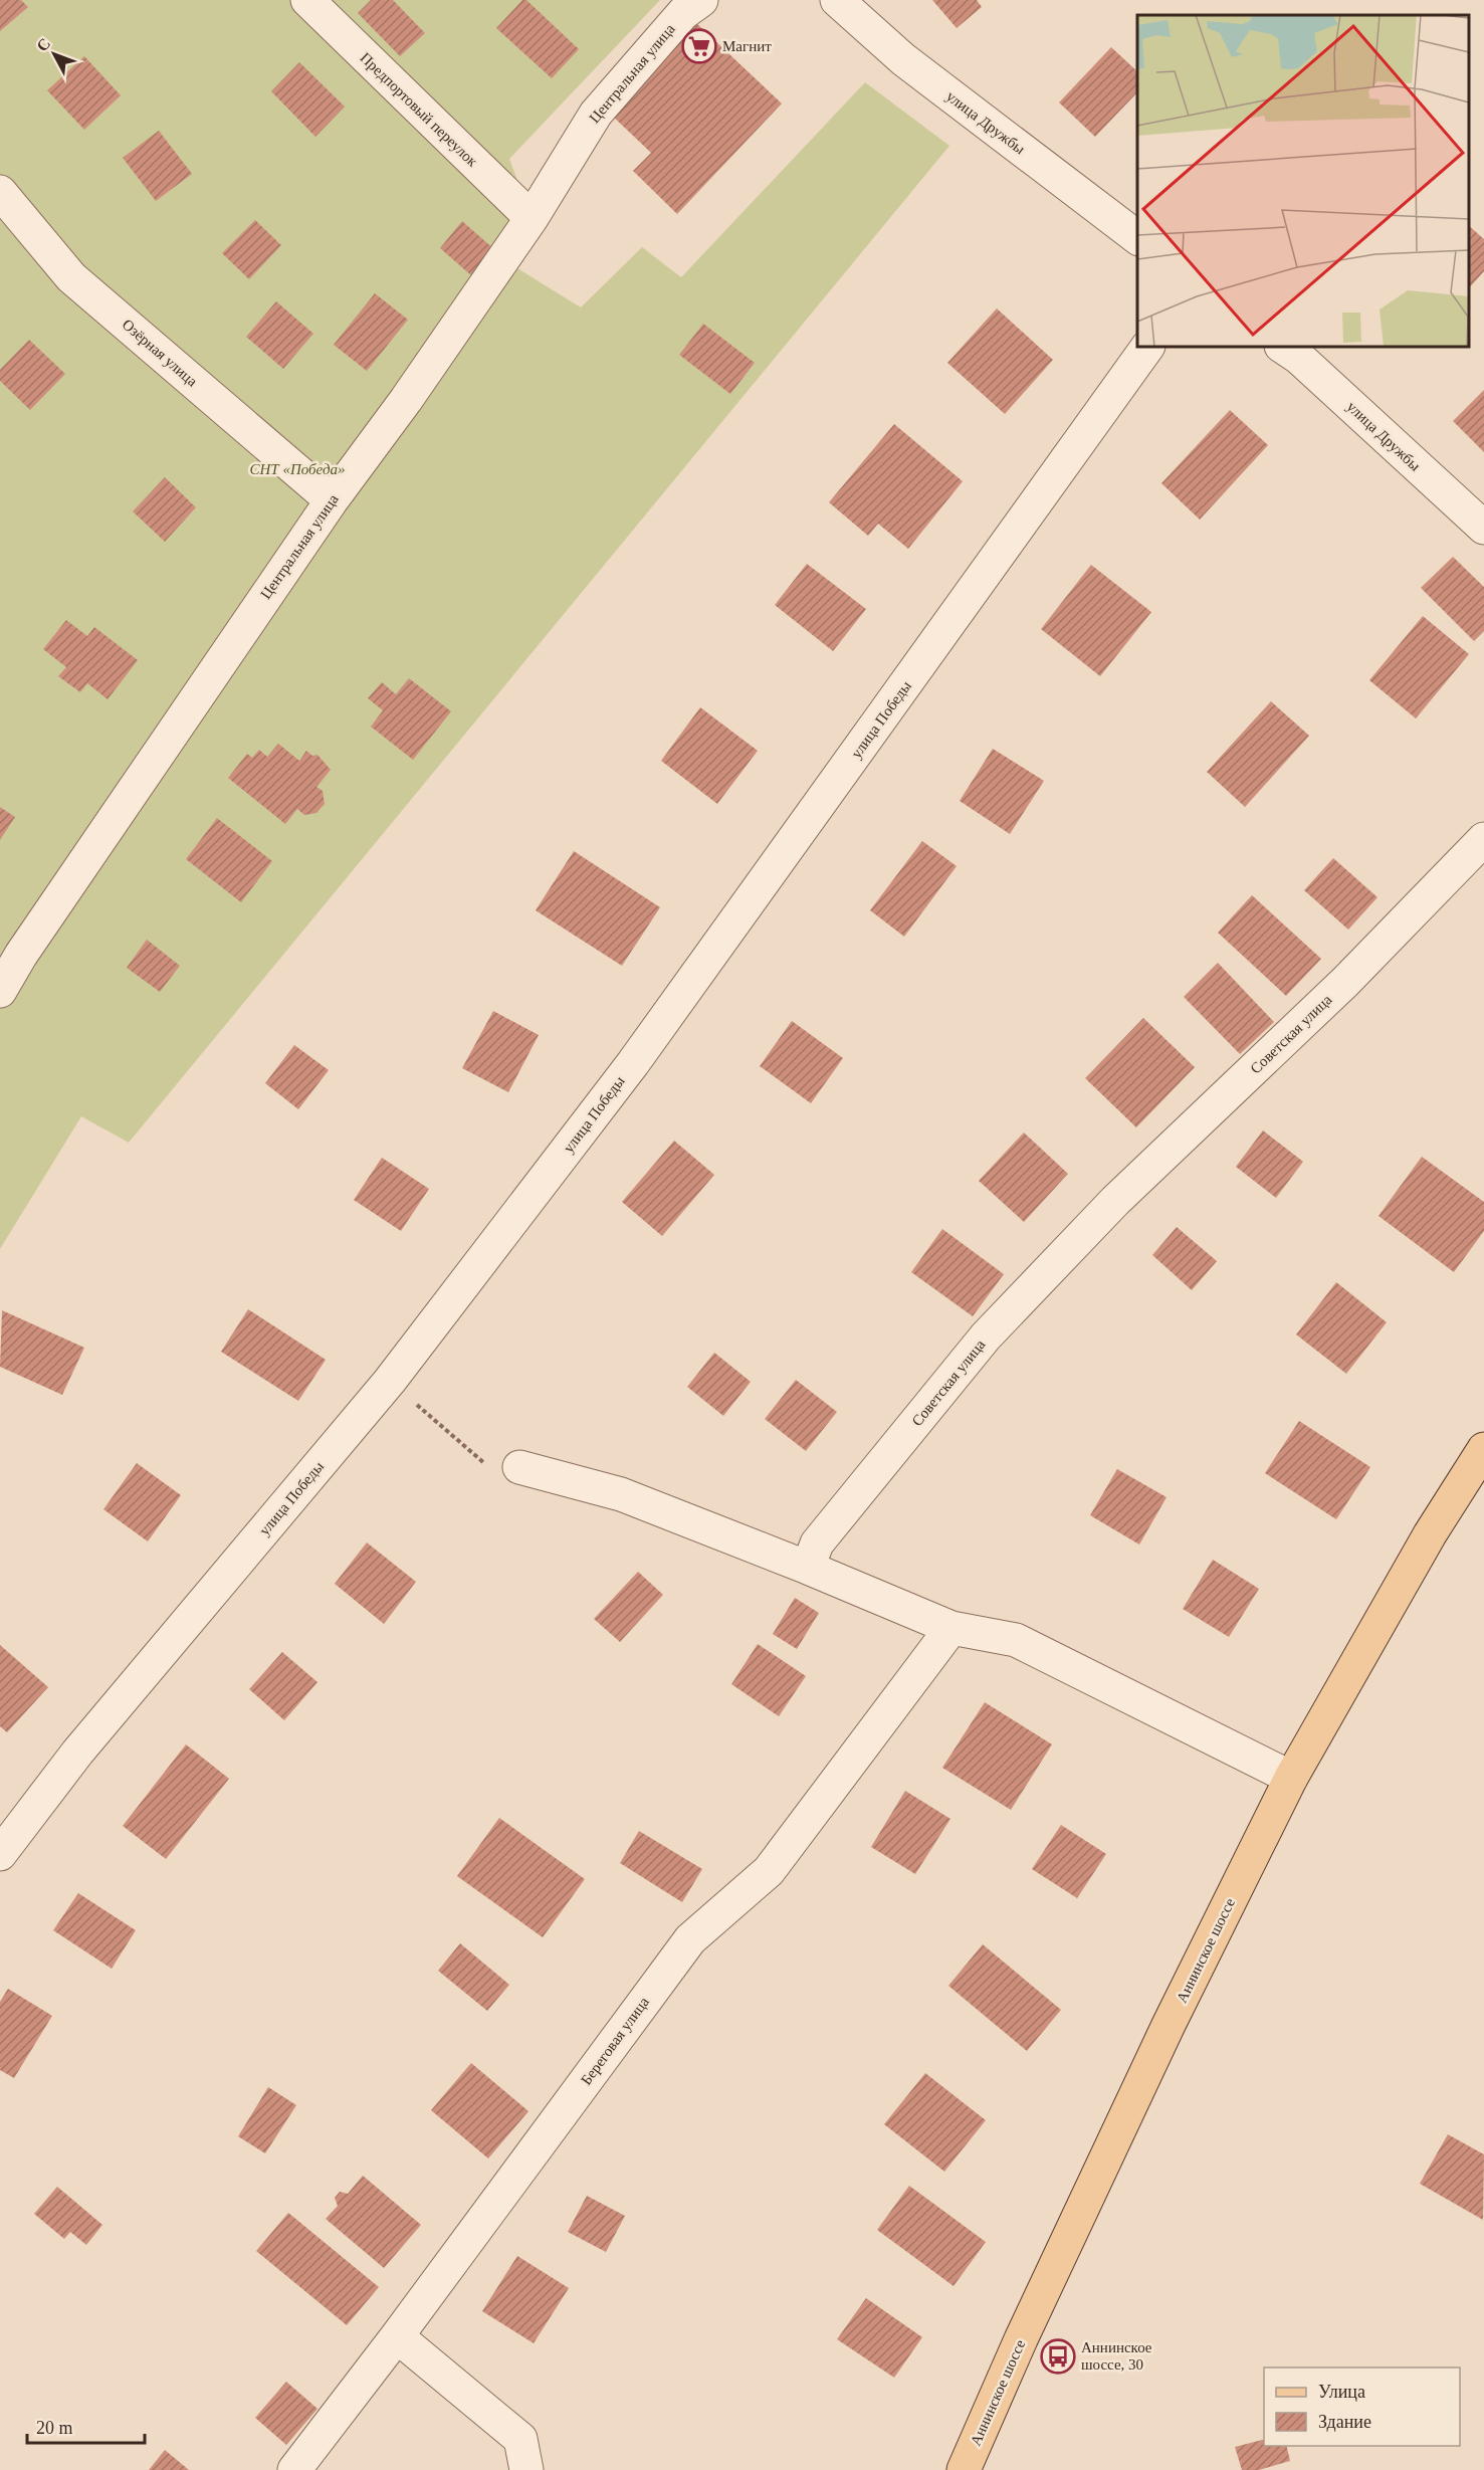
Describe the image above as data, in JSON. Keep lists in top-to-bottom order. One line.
{"streets":{"main road":["Аннинское шоссе"],"street":["Центральная улица","Предпортовый переулок","улица Дружбы","Озёрная улица","улица Победы","Советская улица","Береговая улица"]},"crossings":[["Центральная улица","Предпортовый переулок"],["Центральная улица","Озёрная улица"]],"parks":["СНТ «Победа»"],"places":{"supermarket":["Магнит"],"bus stop":["Аннинское шоссе, 30"]},"legend":["Улица","Здание"],"scale_bar":"20 m","north":"top left"}
